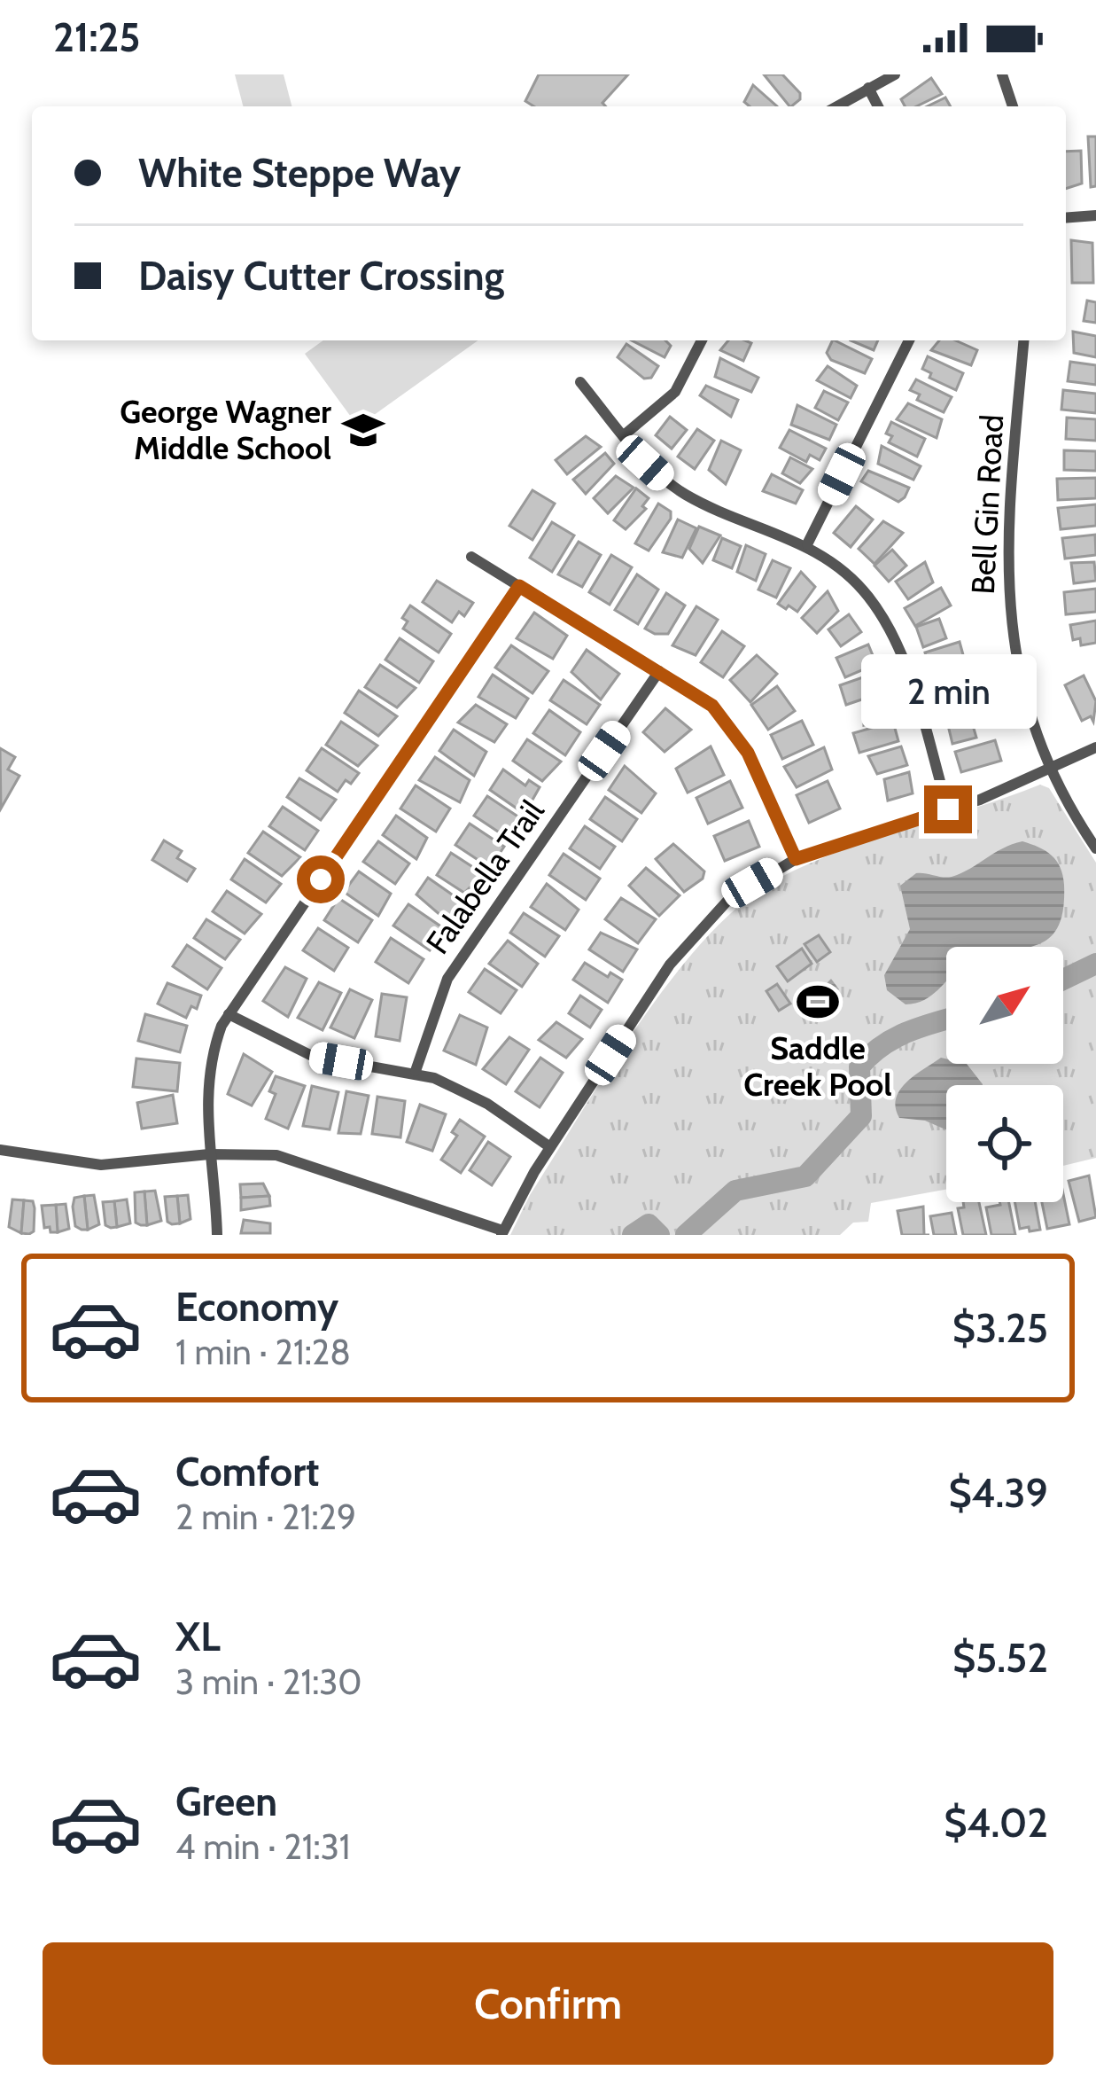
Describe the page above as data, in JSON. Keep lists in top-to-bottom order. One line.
{"streets":{"street":["Bell Gin Road","Falabella Trail"]},"places":{"school or university":["George Wagner Middle School"],"sports":["Saddle Creek Pool"]},"north":"top right","page":{"status":"21:25","banner":["White Steppe Way","Daisy Cutter Crossing"],"bubble":"2 min","list":[{"name":"Economy","note":"1 min · 21:28","value":"$3.25"},{"name":"Comfort","note":"2 min · 21:29","value":"$4.39"},{"name":"XL","note":"3 min · 21:30","value":"$5.52"},{"name":"Green","note":"4 min · 21:31","value":"$4.02"}],"buttons":"Confirm"}}
